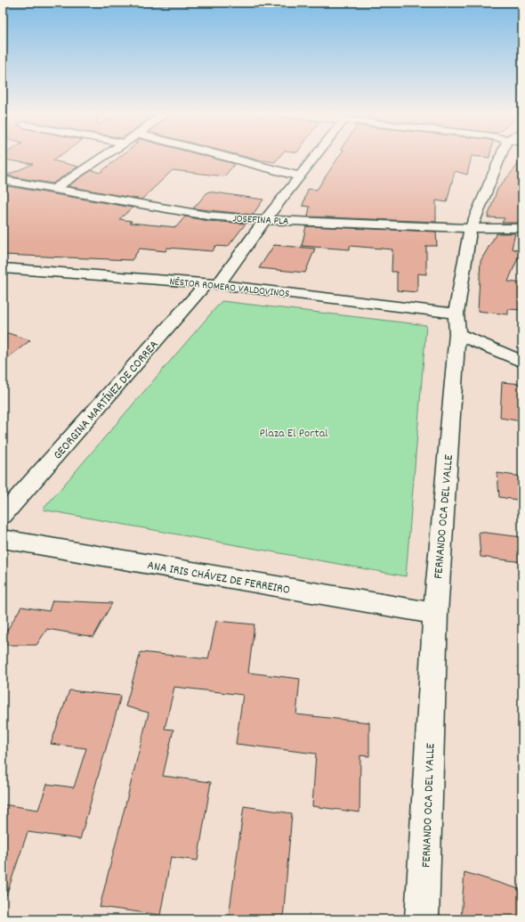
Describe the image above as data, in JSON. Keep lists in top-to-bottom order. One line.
{"streets":{"street":["JOSEFINA PLA","NÉSTOR ROMERO VALDOVINOS","GEORGINA MARTÍNEZ DE CORREA","FERNANDO OCA DEL VALLE","ANA IRIS CHÁVEZ DE FERREIRO"]},"crossings":[["JOSEFINA PLA","GEORGINA MARTÍNEZ DE CORREA"],["JOSEFINA PLA","FERNANDO OCA DEL VALLE"],["NÉSTOR ROMERO VALDOVINOS","GEORGINA MARTÍNEZ DE CORREA"],["NÉSTOR ROMERO VALDOVINOS","FERNANDO OCA DEL VALLE"],["FERNANDO OCA DEL VALLE","ANA IRIS CHÁVEZ DE FERREIRO"]],"parks":["Plaza El Portal"]}
